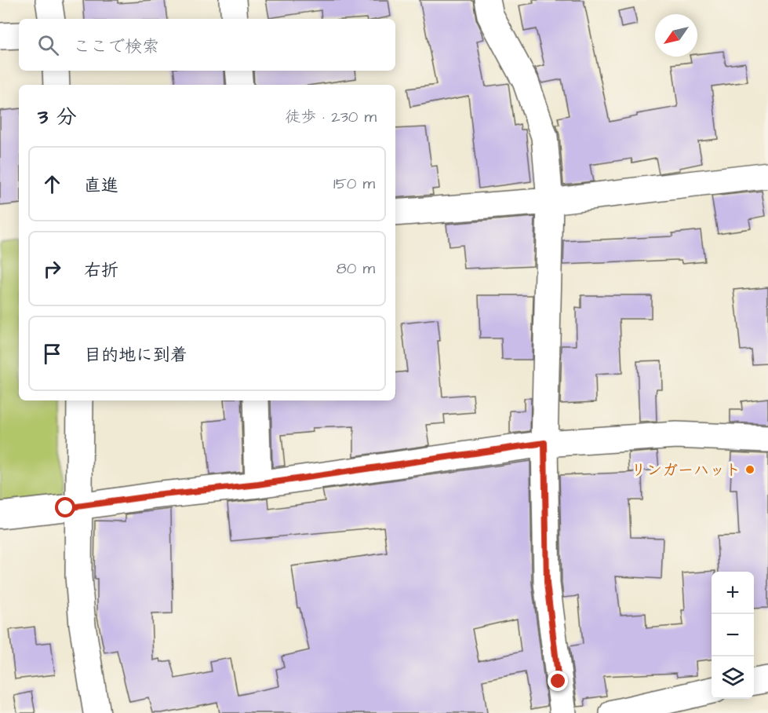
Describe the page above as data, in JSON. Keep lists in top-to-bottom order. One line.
{"places":["リンガーハット"],"north":"bottom left","page":{"search":"ここで検索","heading":["3 分","徒歩 · 230 m"],"list":[["直進","150 m"],["右折","80 m"],"目的地に到着"],"map_buttons":["+","−"]}}
